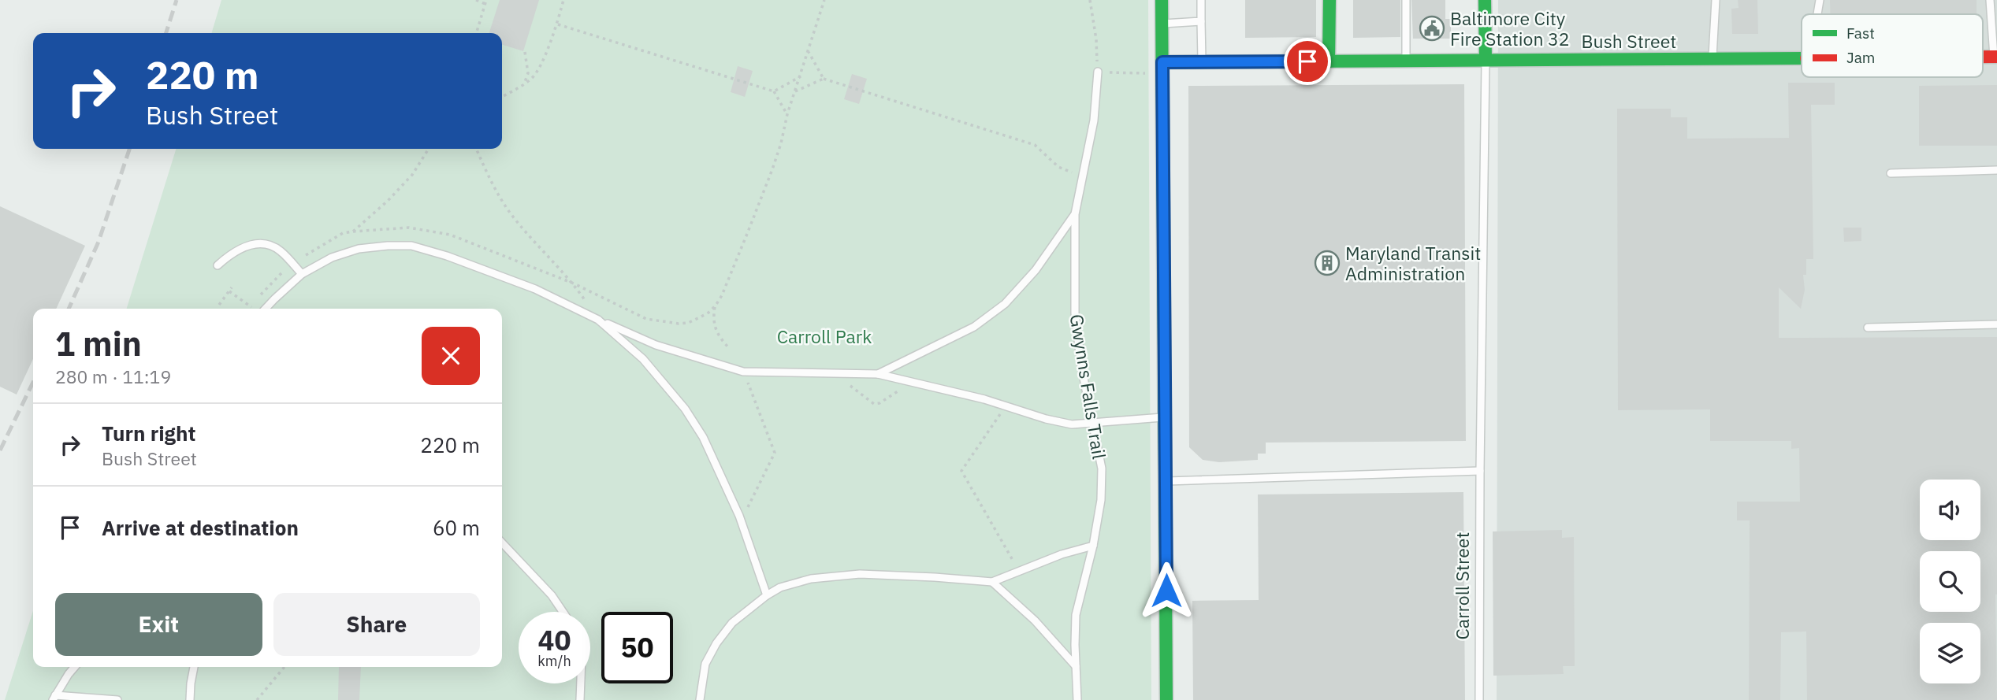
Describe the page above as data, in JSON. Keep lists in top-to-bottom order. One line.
{"streets":{"street":["Bush Street"],"lane":["Gwynns Falls Trail","Carroll Street"]},"crossings":[["Bush Street","Carroll Street"]],"parks":["Carroll Park"],"places":{"public building":["Baltimore City Fire Station 32"],"building":["Maryland Transit Administration"]},"legend":["Fast","Jam"],"page":{"turn":["220 m","Bush Street"],"heading":["1 min","280 m · 11:19"],"list":[{"name":"Turn right","note":"Bush Street","value":"220 m"},{"name":"Arrive at destination","value":"60 m"}],"buttons":["Exit","Share"],"speed":"40 km/h","limit":"50"}}
